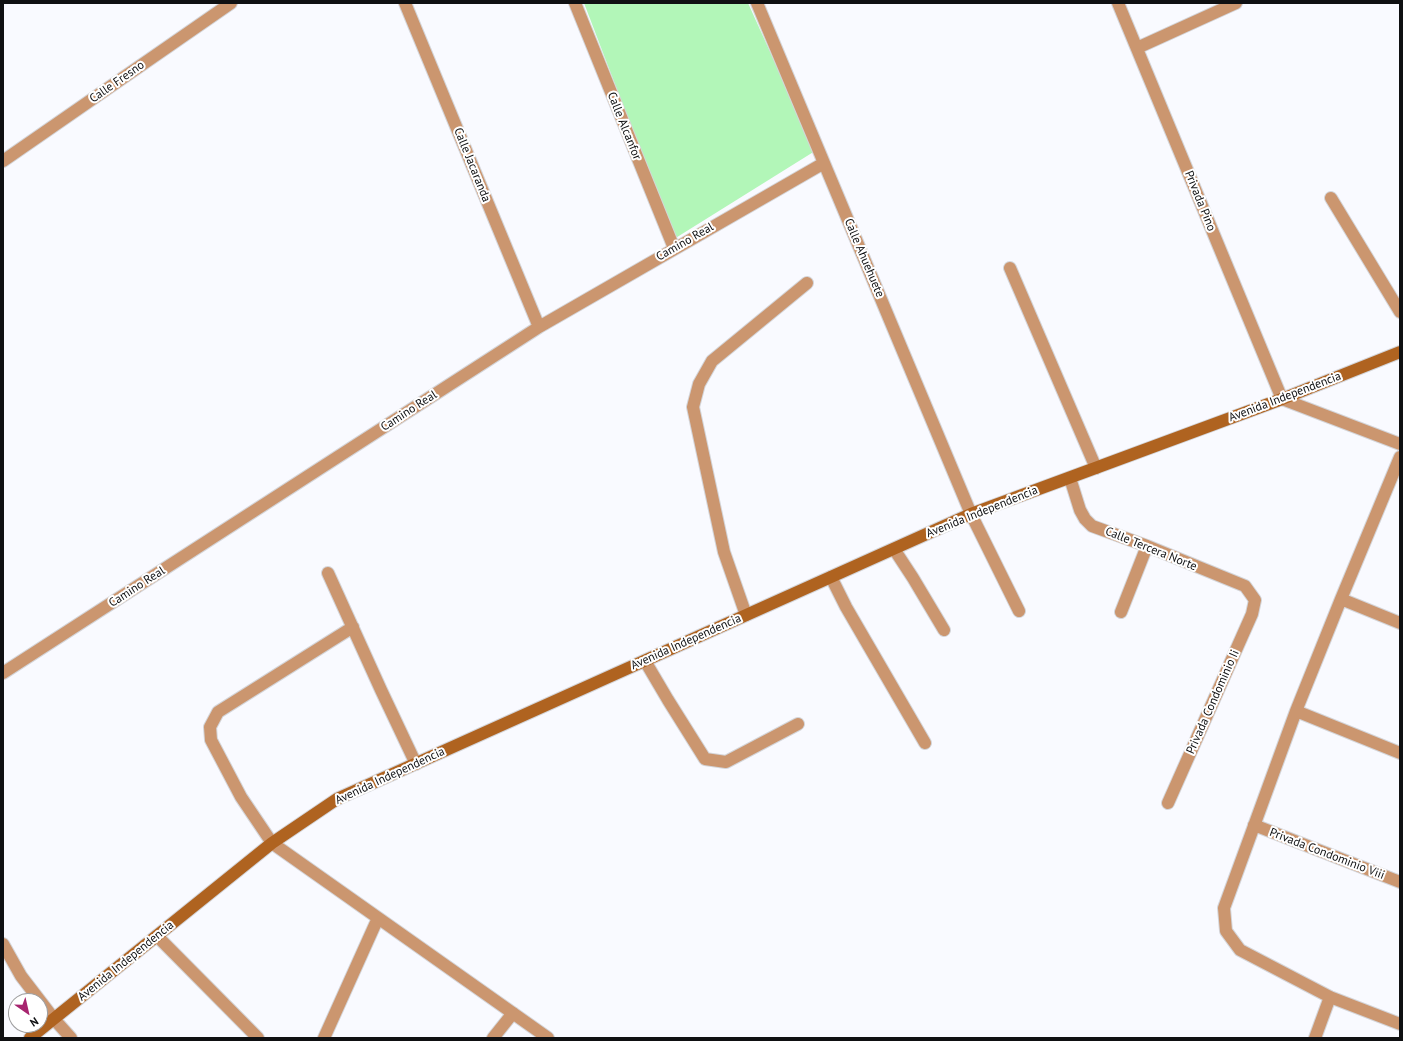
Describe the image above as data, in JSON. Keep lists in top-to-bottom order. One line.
{"streets":{"main road":["Avenida Independencia"],"street":["Calle Fresno","Calle Alcanfor","Calle Jacaranda","Privada Pino","Camino Real","Calle Ahuehuete","Calle Tercera Norte","Privada Condominio Ii","Privada Condominio Viii"]},"crossings":[["Calle Alcanfor","Camino Real"],["Calle Jacaranda","Camino Real"],["Privada Pino","Avenida Independencia"],["Camino Real","Calle Ahuehuete"],["Calle Ahuehuete","Avenida Independencia"],["Avenida Independencia","Calle Tercera Norte"],["Calle Tercera Norte","Privada Condominio Ii"]],"north":"bottom right"}
